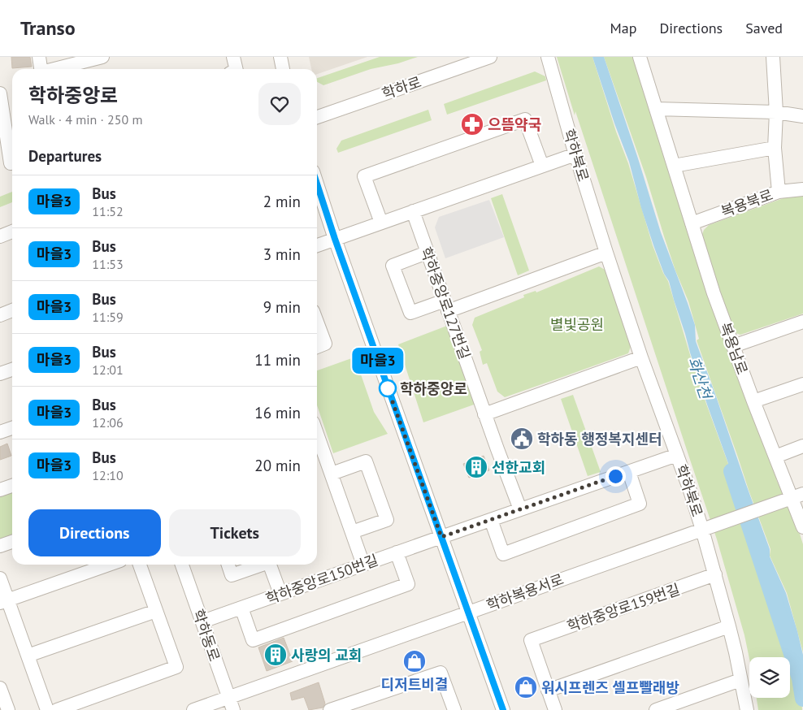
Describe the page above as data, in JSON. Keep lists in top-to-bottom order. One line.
{"streets":{"street":["학하로","학하북로","복용북로","학하중앙로127번길","복용남로","학하중앙로150번길","학하복용서로","학하중앙로159번길","학하동로"]},"crossings":[["학하북로","학하중앙로150번길"],["학하북로","학하복용서로"],["학하북로","학하중앙로159번길"],["복용북로","복용남로"],["학하중앙로127번길","학하중앙로150번길"],["복용남로","학하복용서로"],["학하중앙로150번길","학하동로"],["학하복용서로","학하동로"]],"water":["화산천"],"parks":["별빛공원"],"places":{"pharmacy":["으뜸약국"],"other":["학하중앙로"],"public building":["학하동 행정복지센터"],"building":["선한교회","사랑의 교회"],"shop":["디저트비결","워시프렌즈 셀프빨래방"]},"lines":["bus line 마을3"],"page":{"header":"Transo","nav":["Map","Directions","Saved"],"on_map":"마을3","heading":[["학하중앙로","Walk · 4 min · 250 m"],"Departures"],"list":[{"mark":"마을3","name":"Bus","note":"11:52","value":"2 min"},{"mark":"마을3","name":"Bus","note":"11:53","value":"3 min"},{"mark":"마을3","name":"Bus","note":"11:59","value":"9 min"},{"mark":"마을3","name":"Bus","note":"12:01","value":"11 min"},{"mark":"마을3","name":"Bus","note":"12:06","value":"16 min"},{"mark":"마을3","name":"Bus","note":"12:10","value":"20 min"}],"buttons":["Directions","Tickets"]}}
